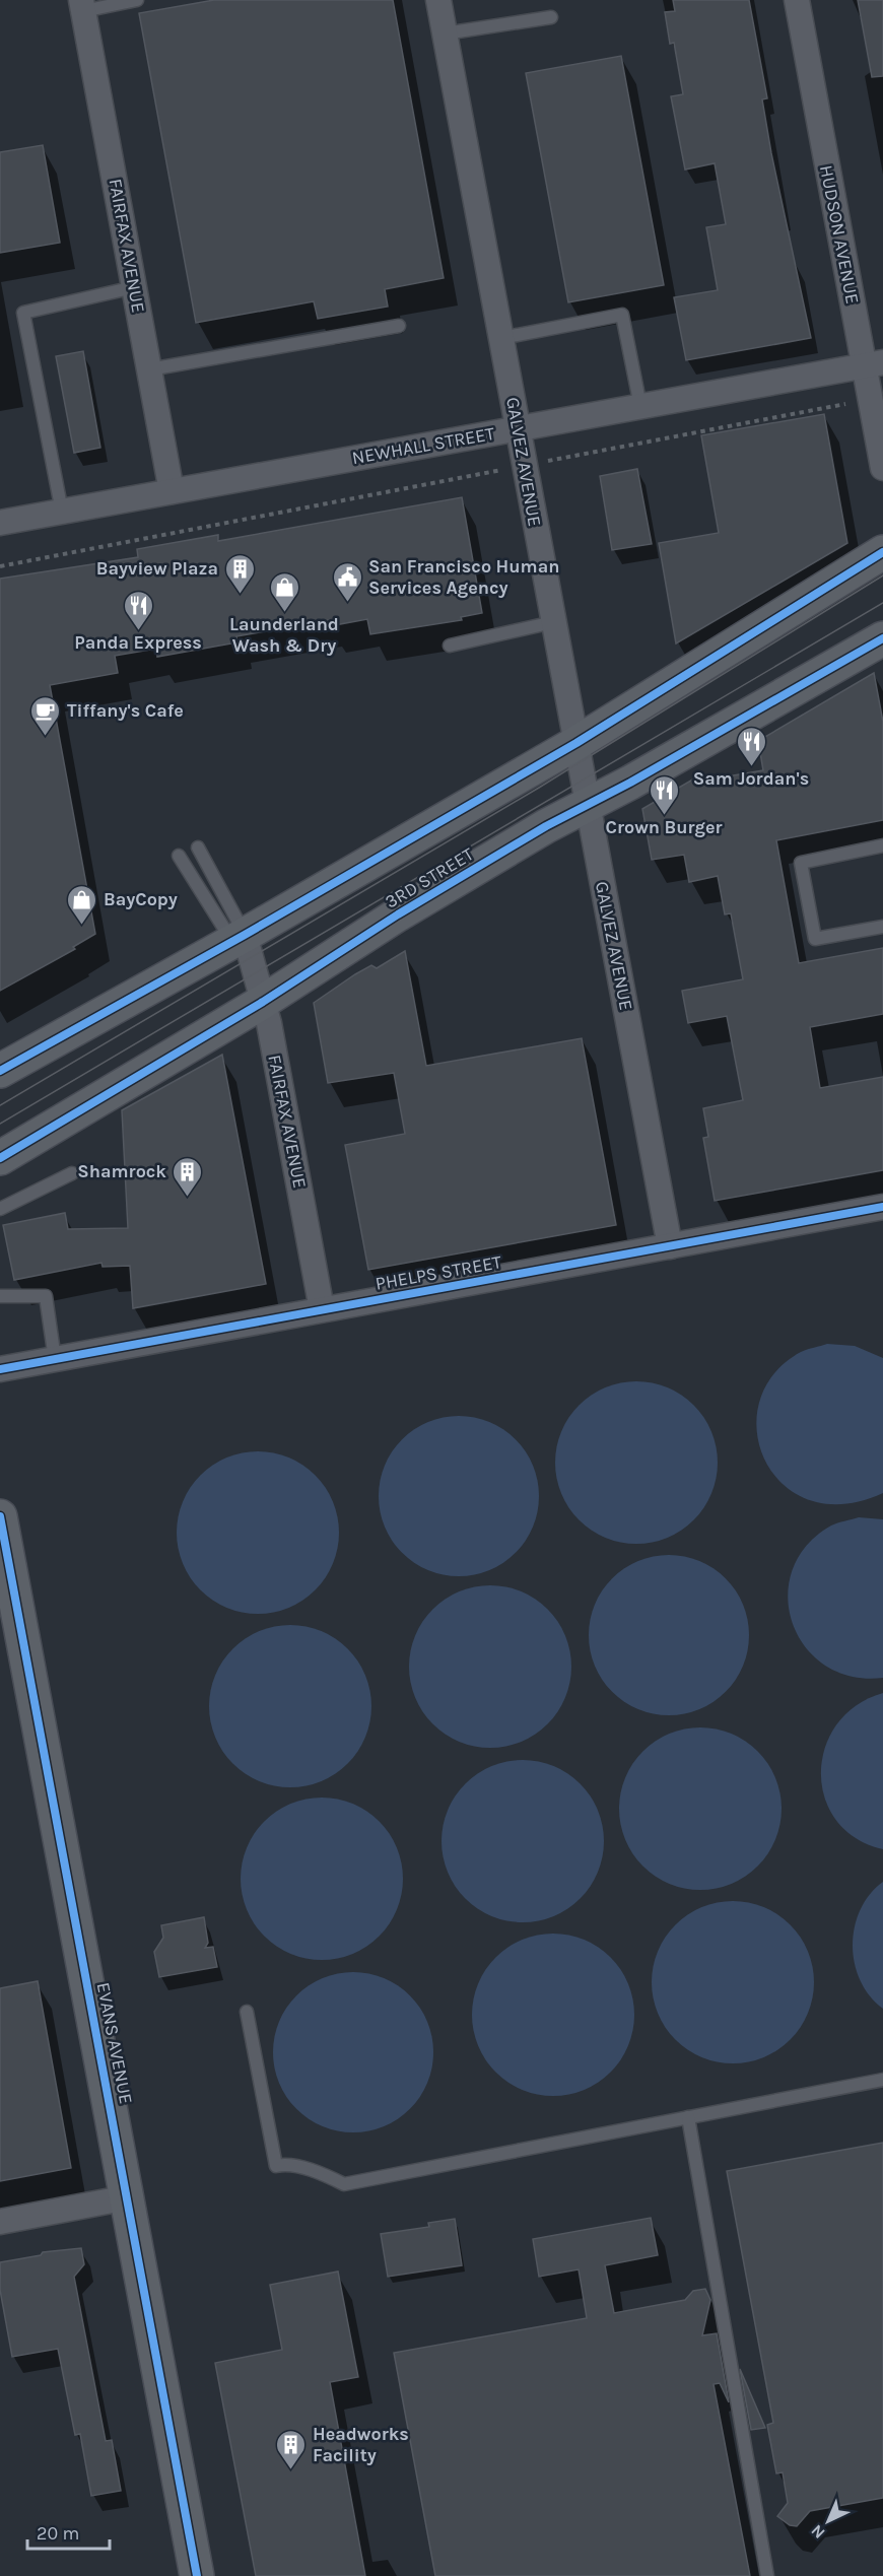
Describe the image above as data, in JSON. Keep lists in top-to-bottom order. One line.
{"streets":{"main road":["3RD STREET","EVANS AVENUE"],"street":["HUDSON AVENUE","FAIRFAX AVENUE","NEWHALL STREET","GALVEZ AVENUE","PHELPS STREET"]},"crossings":[["HUDSON AVENUE","NEWHALL STREET"],["FAIRFAX AVENUE","NEWHALL STREET"],["FAIRFAX AVENUE","3RD STREET"],["FAIRFAX AVENUE","PHELPS STREET"],["NEWHALL STREET","GALVEZ AVENUE"],["GALVEZ AVENUE","3RD STREET"],["GALVEZ AVENUE","PHELPS STREET"]],"places":{"building":["Bayview Plaza","Shamrock","Headworks Facility"],"public building":["San Francisco Human Services Agency"],"shop":["Launderland Wash & Dry","BayCopy"],"restaurant":["Panda Express","Sam Jordan's","Crown Burger"],"cafe":["Tiffany's Cafe"]},"scale_bar":"20 m","north":"bottom left"}
